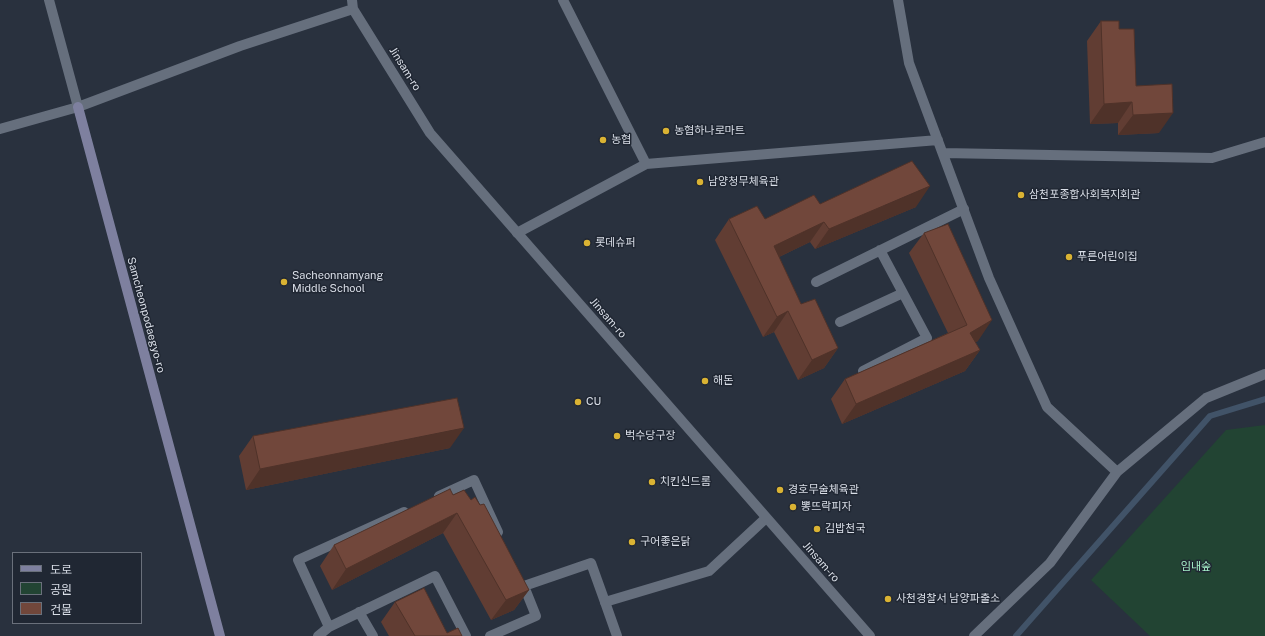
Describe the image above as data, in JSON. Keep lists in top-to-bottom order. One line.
{"streets":{"main road":["Samcheonpodaegyo-ro"],"street":["Jinsam-ro"]},"parks":["임내숲"],"places":["농협하나로마트","농협","남양청무체육관","삼천포종합사회복지회관","롯데슈퍼","푸른어린이집","Sacheonnamyang Middle School","해돈","CU","벅수당구장","치킨신드롬","경호무술체육관","뽕뜨락피자","김밥천국","구어좋은닭","사천경찰서 남양파출소"],"legend":["도로","공원","건물"]}
